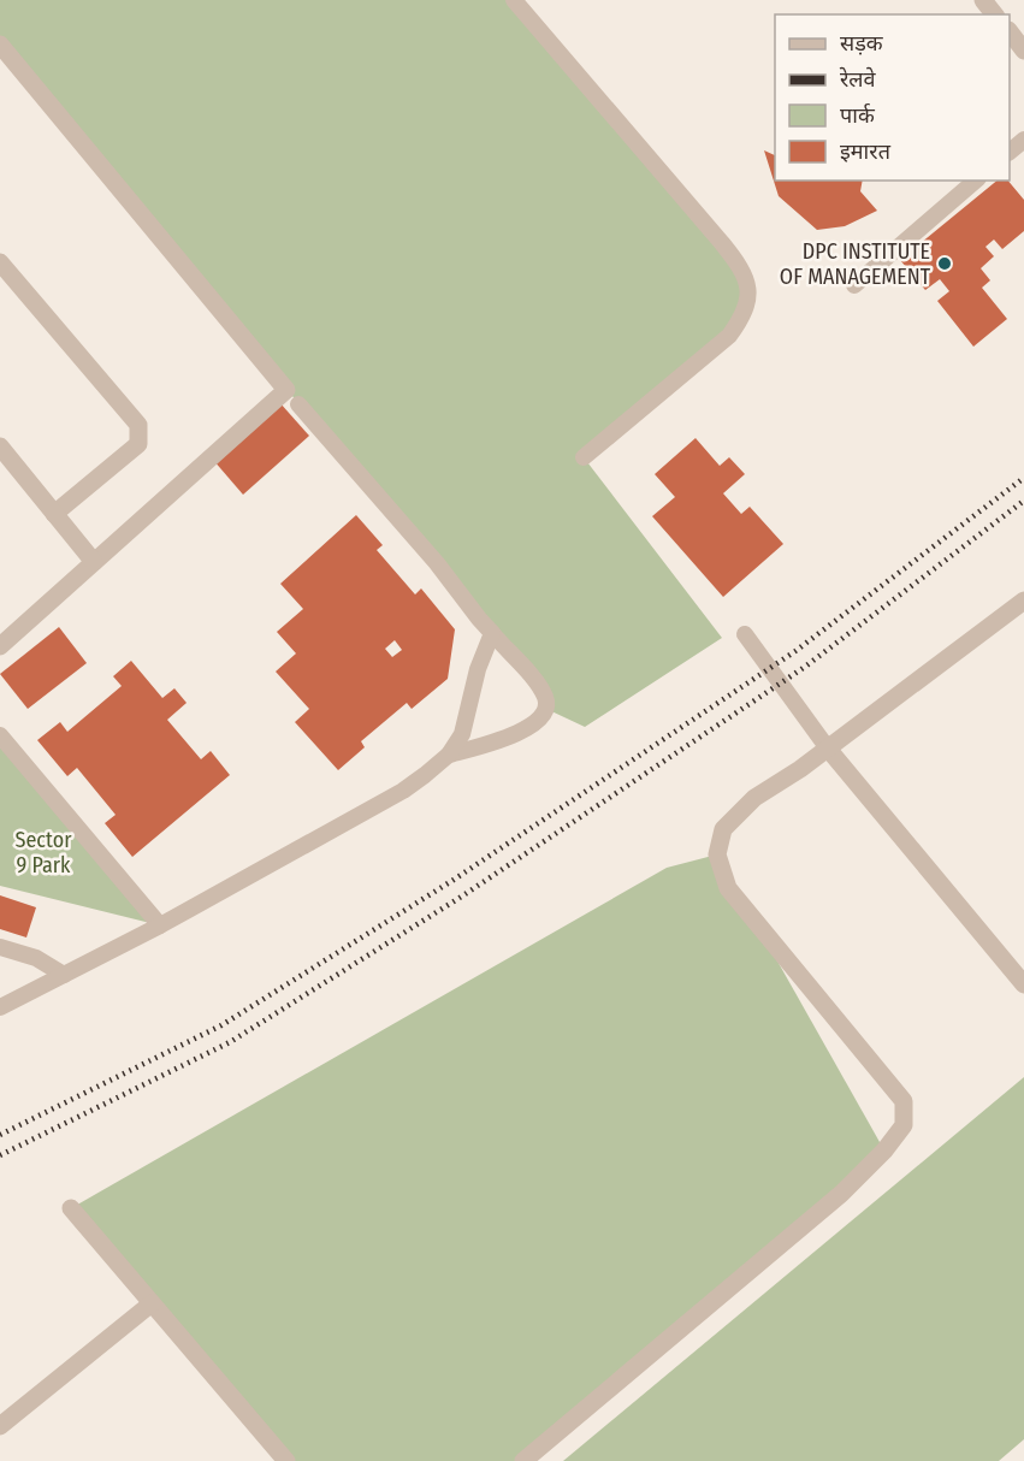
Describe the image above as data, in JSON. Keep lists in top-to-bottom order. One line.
{"parks":["Sector 9 Park"],"places":["DPC INSTITUTE OF MANAGEMENT"],"legend":["सड़क","रेलवे","पार्क","इमारत"]}
